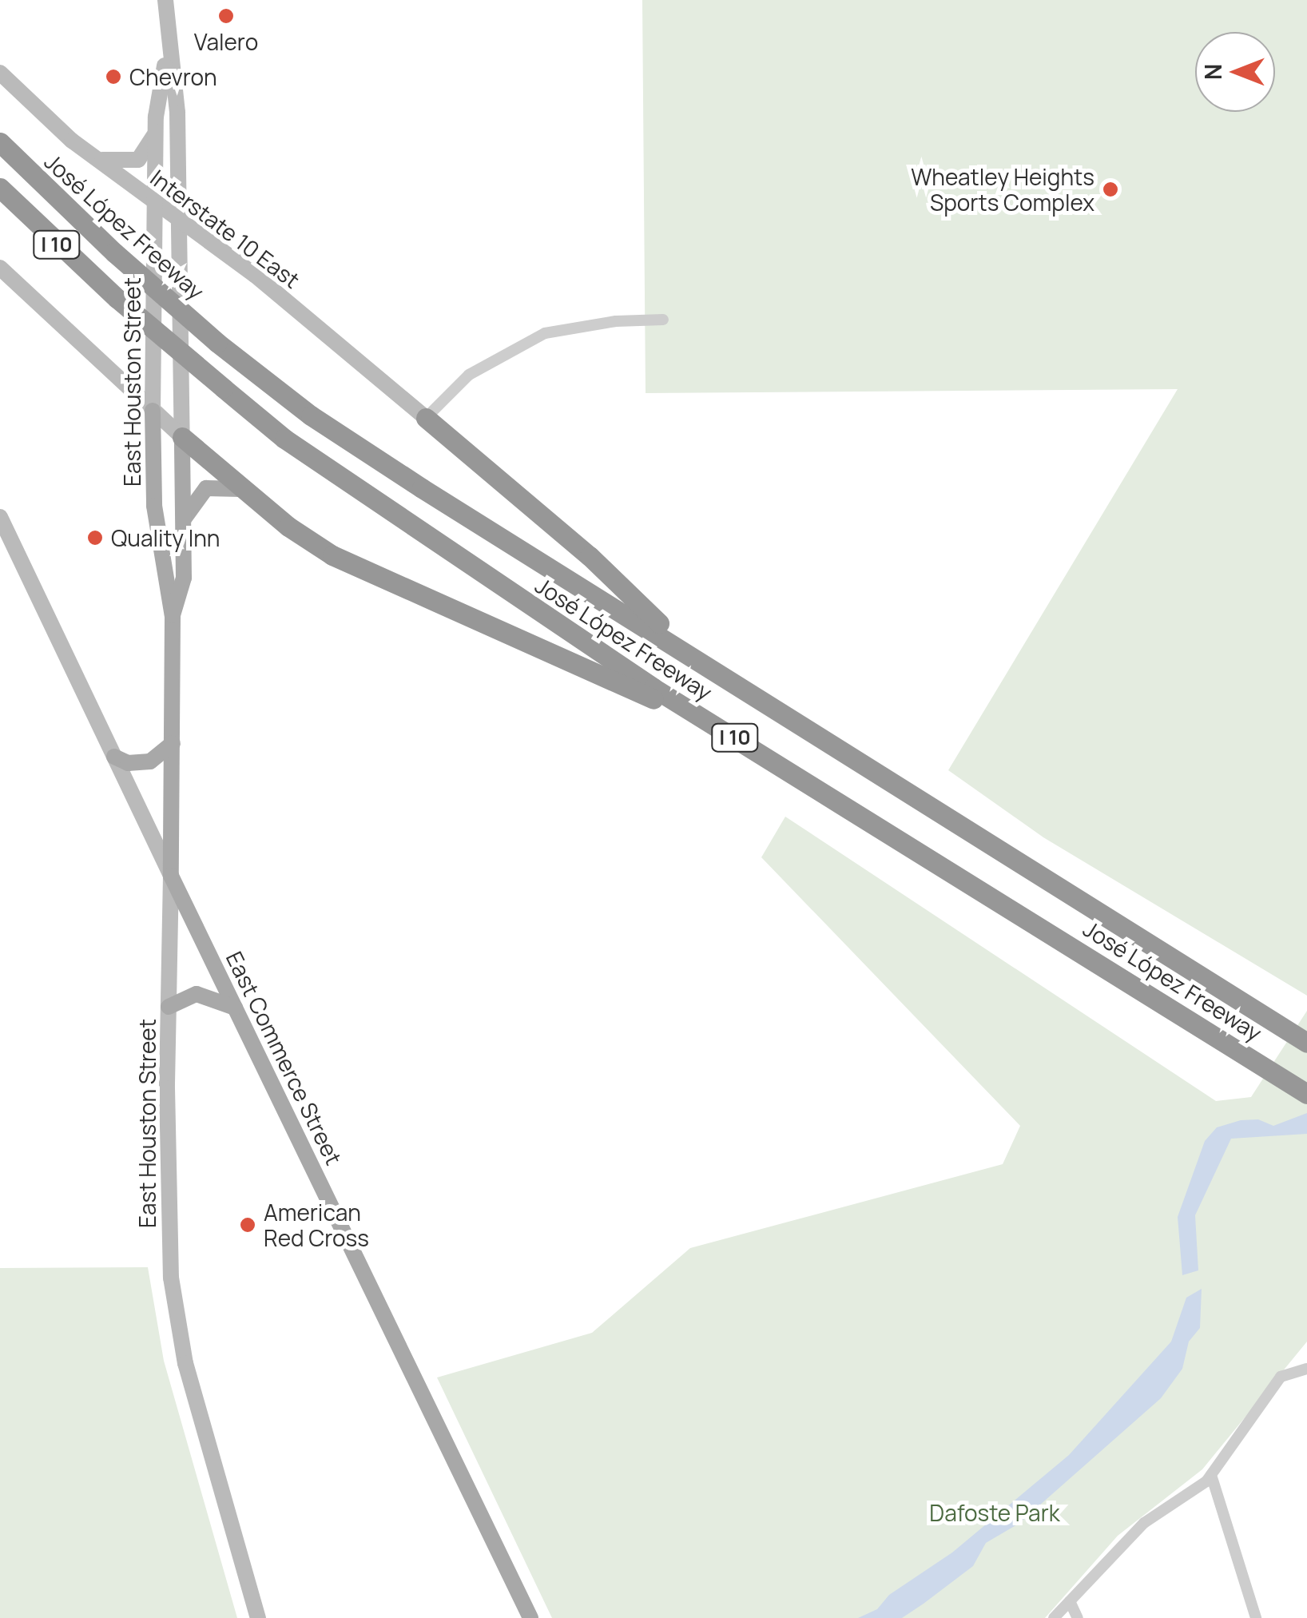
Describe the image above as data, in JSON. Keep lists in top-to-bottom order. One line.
{"streets":{"highway":["José López Freeway","I 10"],"main road":["Interstate 10 East","East Houston Street","East Commerce Street"]},"crossings":[["Interstate 10 East","East Houston Street"],["East Houston Street","East Commerce Street"]],"parks":["Dafoste Park"],"places":["Valero","Chevron","Wheatley Heights Sports Complex","Quality Inn","American Red Cross"],"north":"left"}
